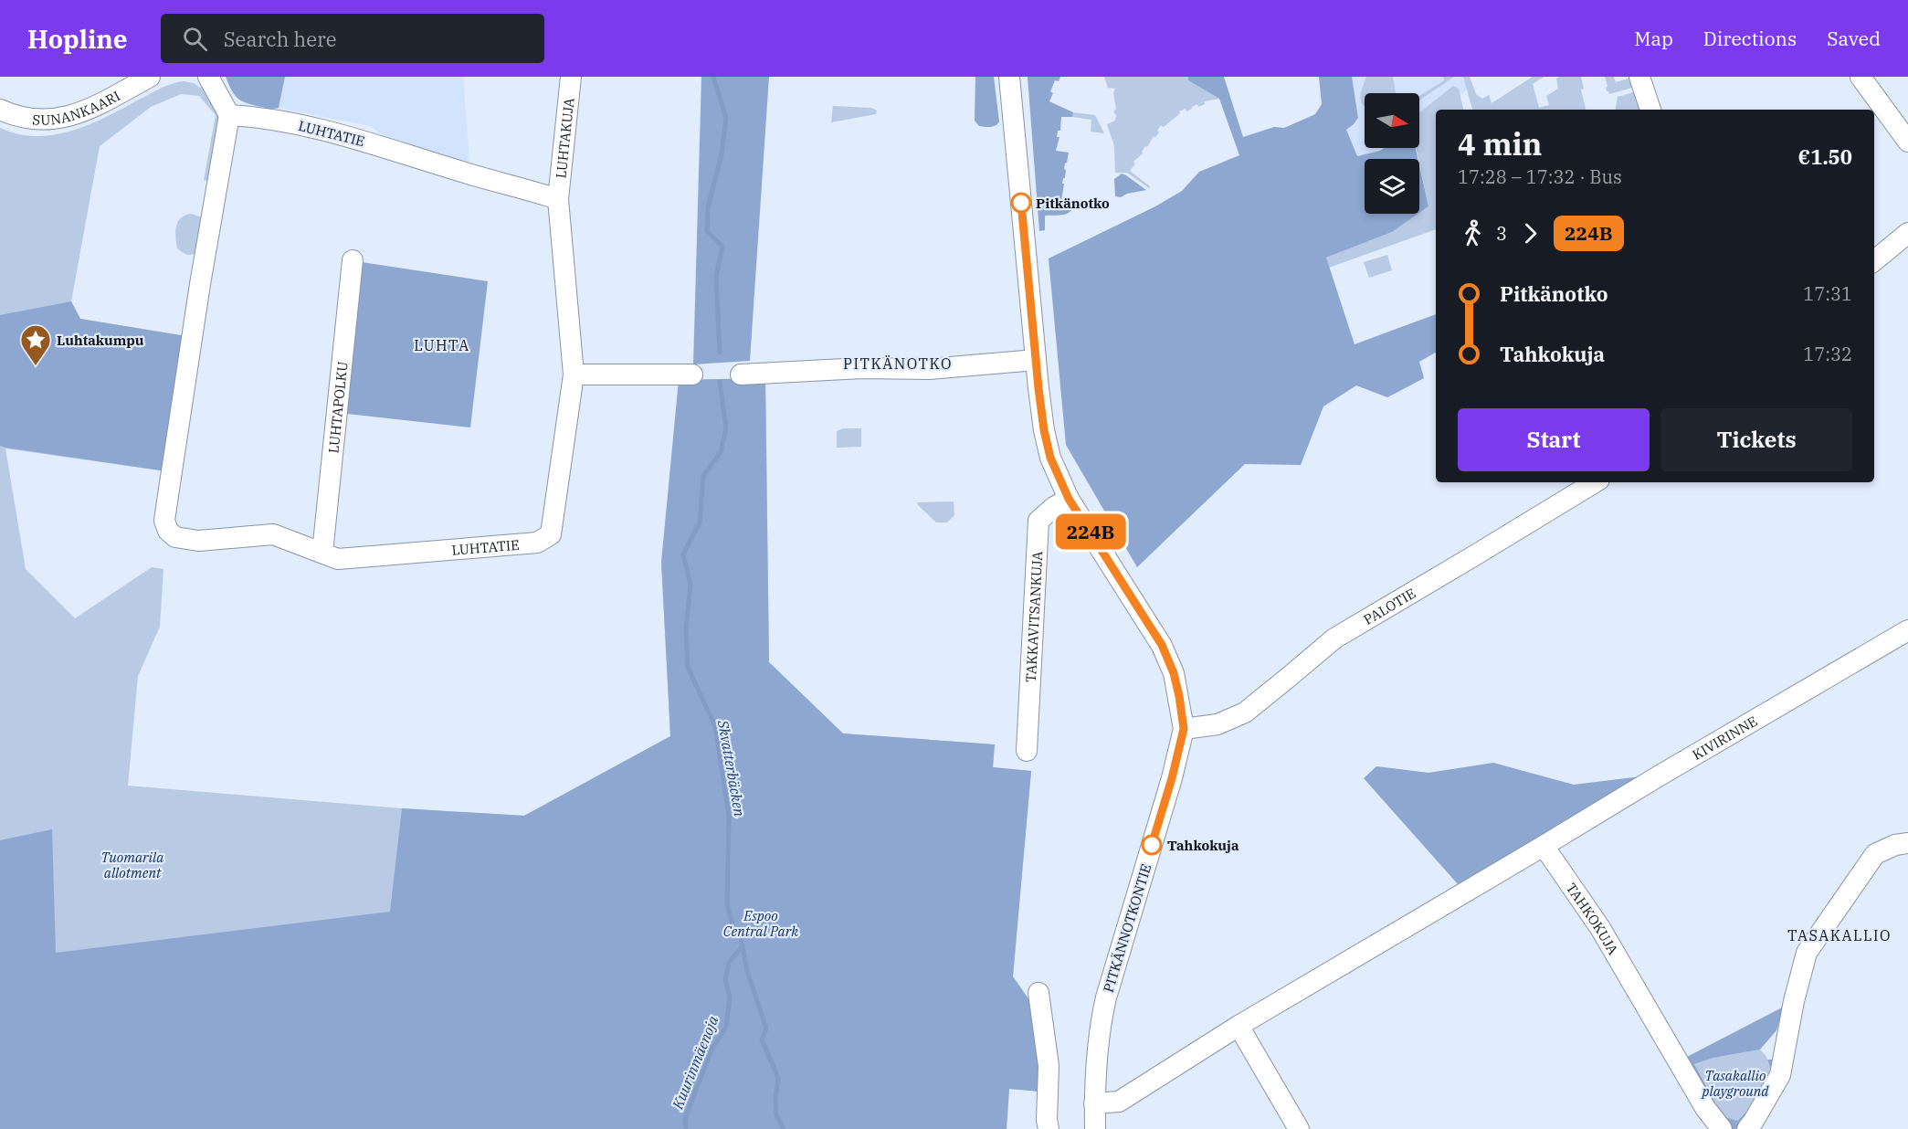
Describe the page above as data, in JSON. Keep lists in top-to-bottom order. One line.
{"streets":{"street":["SUNANKAARI","LUHTATIE","LUHTAKUJA","LUHTAPOLKU","PALOTIE","TAKKAVITSANKUJA","KIVIRINNE","TAHKOKUJA","PITKÄNNOTKONTIE"]},"crossings":[["LUHTATIE","LUHTAKUJA"],["LUHTATIE","LUHTAPOLKU"],["PALOTIE","PITKÄNNOTKONTIE"],["TAKKAVITSANKUJA","PITKÄNNOTKONTIE"],["KIVIRINNE","TAHKOKUJA"]],"districts":["LUHTA","PITKÄNOTKO","TASAKALLIO"],"water":["Skvatterbäcken","Kuurinmäenoja"],"parks":["Tuomarila allotment","Espoo Central Park","Tasakallio playground"],"places":{"other":["Pitkänotko","Tahkokuja"],"place":["Luhtakumpu"]},"lines":["bus line 224B"],"north":"right","page":{"header":"Hopline","search":"Search here","nav":["Map","Directions","Saved"],"on_map":"224B","heading":["4 min","17:28 – 17:32 · Bus","€1.50"],"legs":["3","224B"],"list":[{"name":"Pitkänotko","value":"17:31"},{"name":"Tahkokuja","value":"17:32"}],"buttons":["Start","Tickets"]}}
